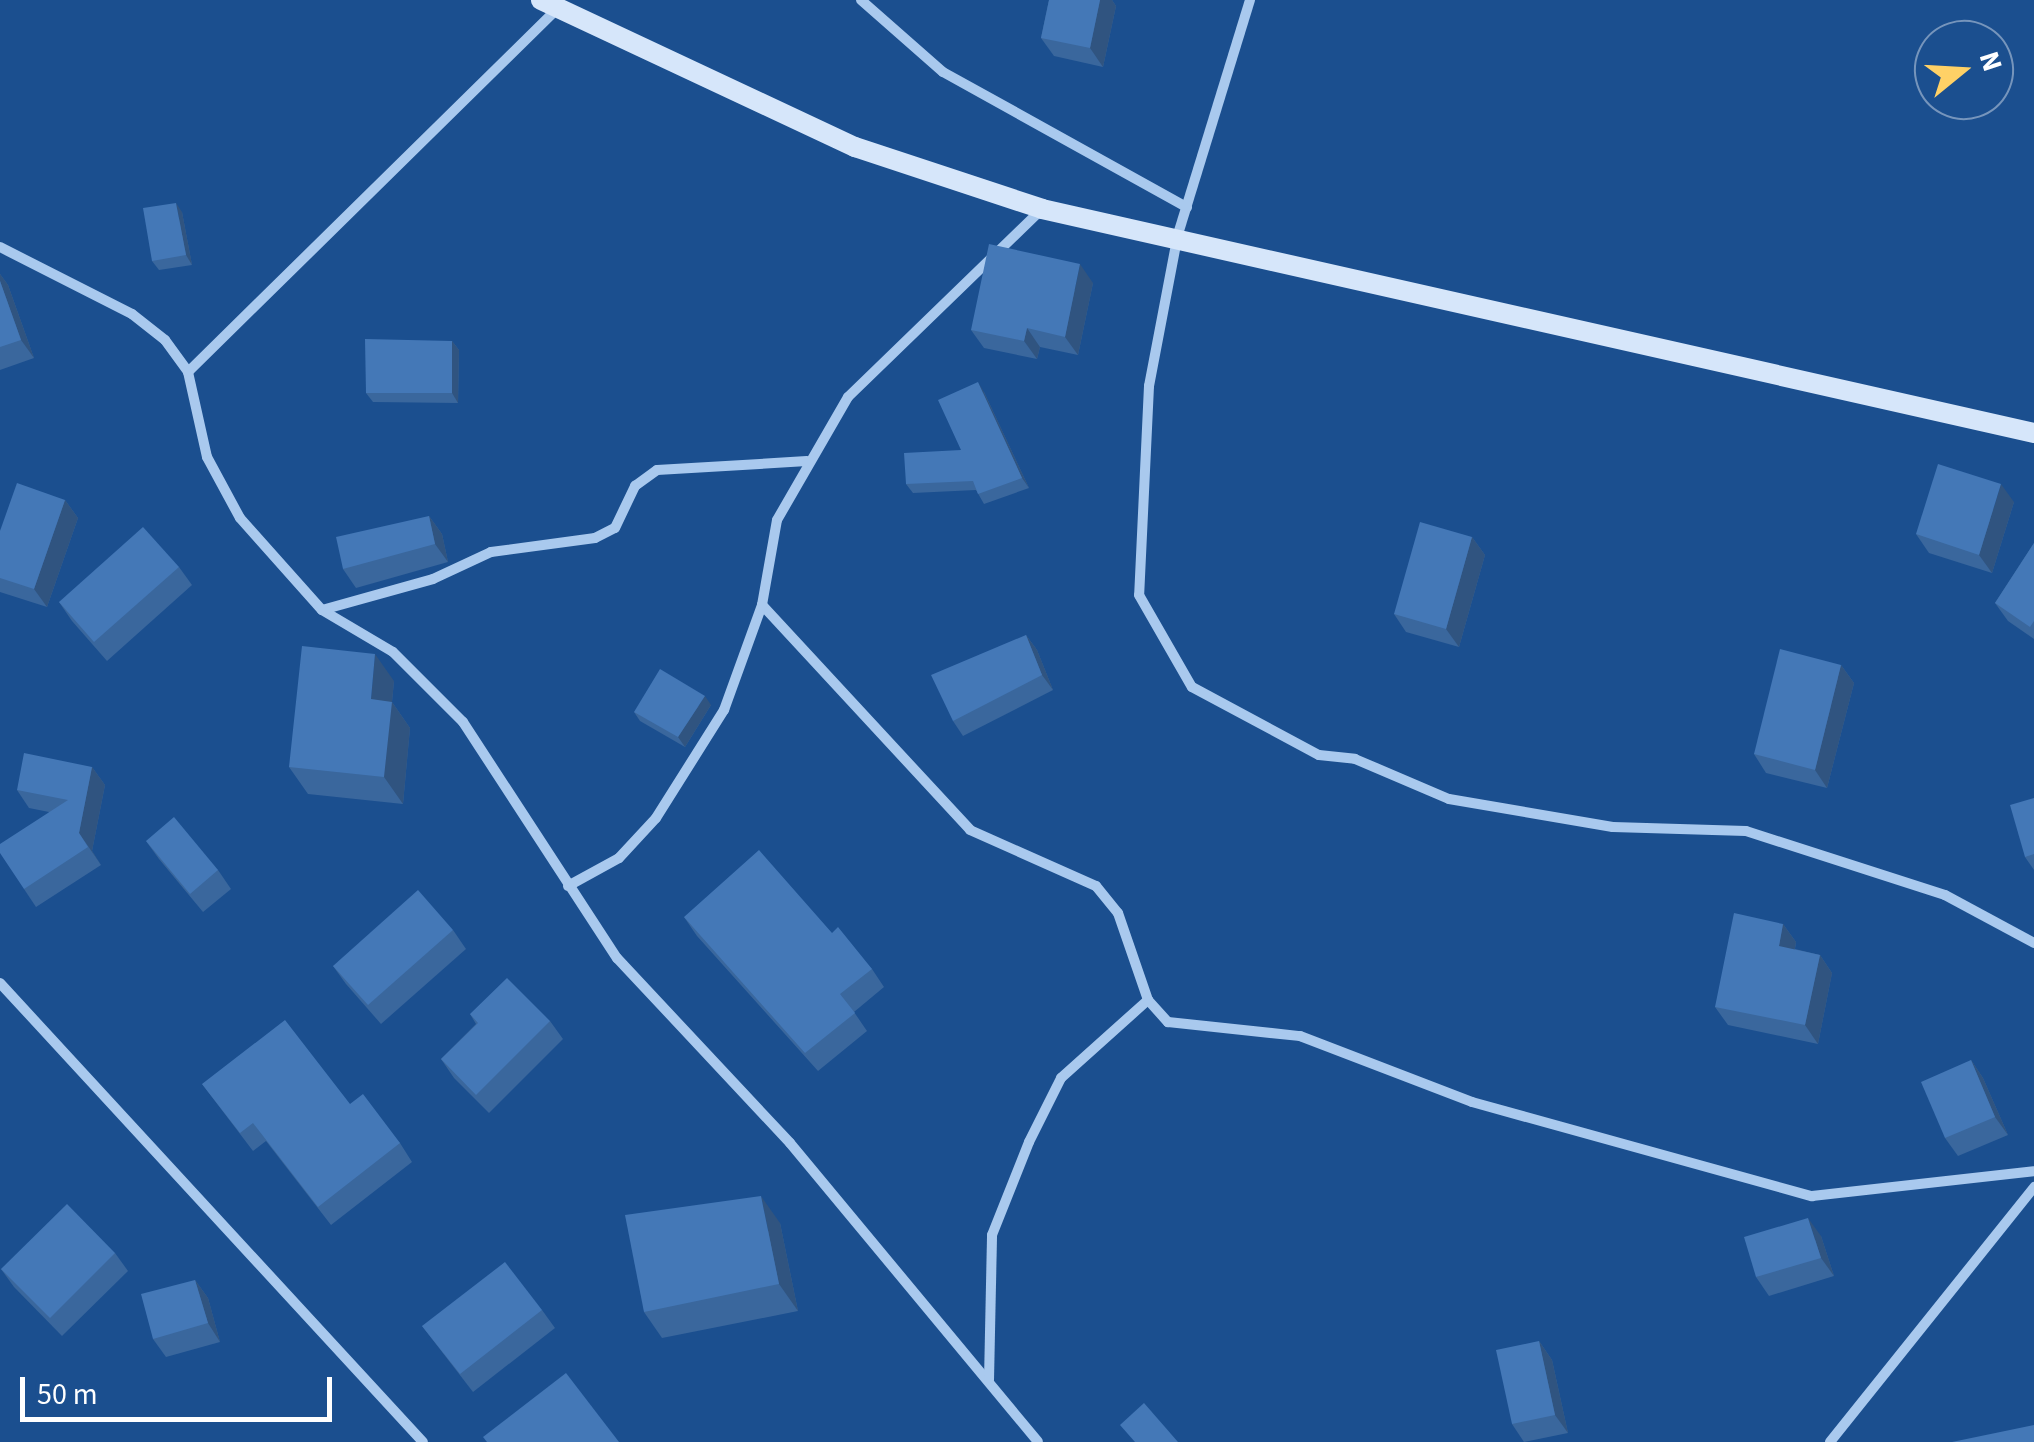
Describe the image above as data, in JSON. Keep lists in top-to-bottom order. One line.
{"scale_bar":"50 m","north":"right"}
